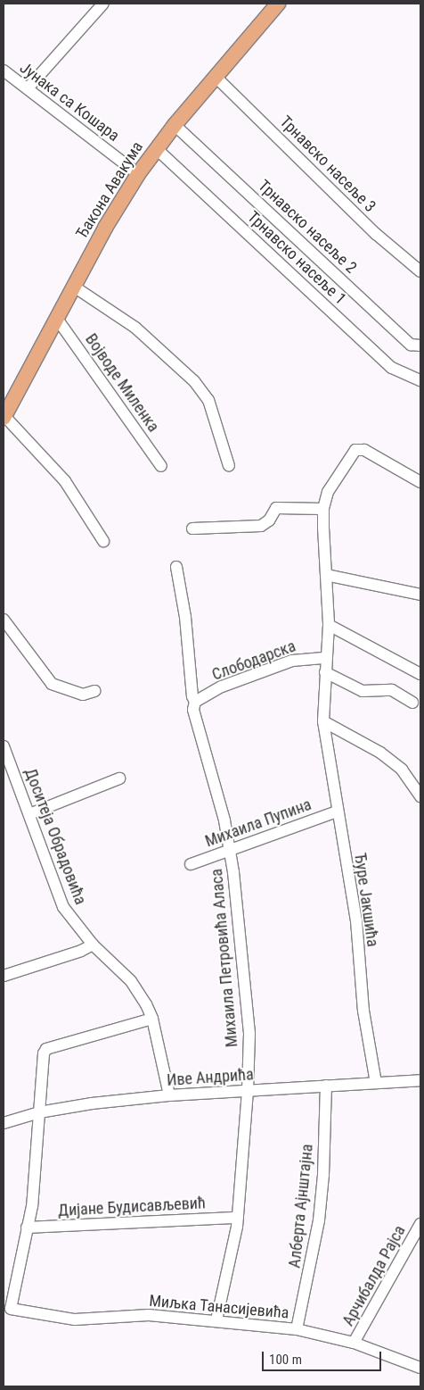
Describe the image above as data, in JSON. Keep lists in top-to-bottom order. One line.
{"streets":{"main road":["Ђакона Авакума"],"street":["Јунака са Кошара","Трнавско насеље 3","Трнавско насеље 2","Трнавско насеље 1","Војводе Миленка","Слободарска","Михаила Пупина","Доситеја Обрадовића","Ђуре Јакшића","Михаила Петровића Аласа","Иве Андрића","Алберта Ајнштајна","Дијане Будисављевић","Арчибалда Рајса","Миљка Танасијевића"]},"crossings":[["Јунака са Кошара","Ђакона Авакума"],["Трнавско насеље 3","Ђакона Авакума"],["Ђакона Авакума","Трнавско насеље 2"],["Ђакона Авакума","Трнавско насеље 1"],["Ђакона Авакума","Војводе Миленка"],["Слободарска","Ђуре Јакшића"],["Слободарска","Михаила Петровића Аласа"],["Михаила Пупина","Ђуре Јакшића"],["Михаила Пупина","Михаила Петровића Аласа"],["Доситеја Обрадовића","Иве Андрића"],["Ђуре Јакшића","Иве Андрића"],["Михаила Петровића Аласа","Иве Андрића"],["Михаила Петровића Аласа","Дијане Будисављевић"],["Михаила Петровића Аласа","Миљка Танасијевића"],["Иве Андрића","Алберта Ајнштајна"],["Алберта Ајнштајна","Миљка Танасијевића"],["Дијане Будисављевић","Миљка Танасијевића"],["Арчибалда Рајса","Миљка Танасијевића"]],"scale_bar":"100 m"}
